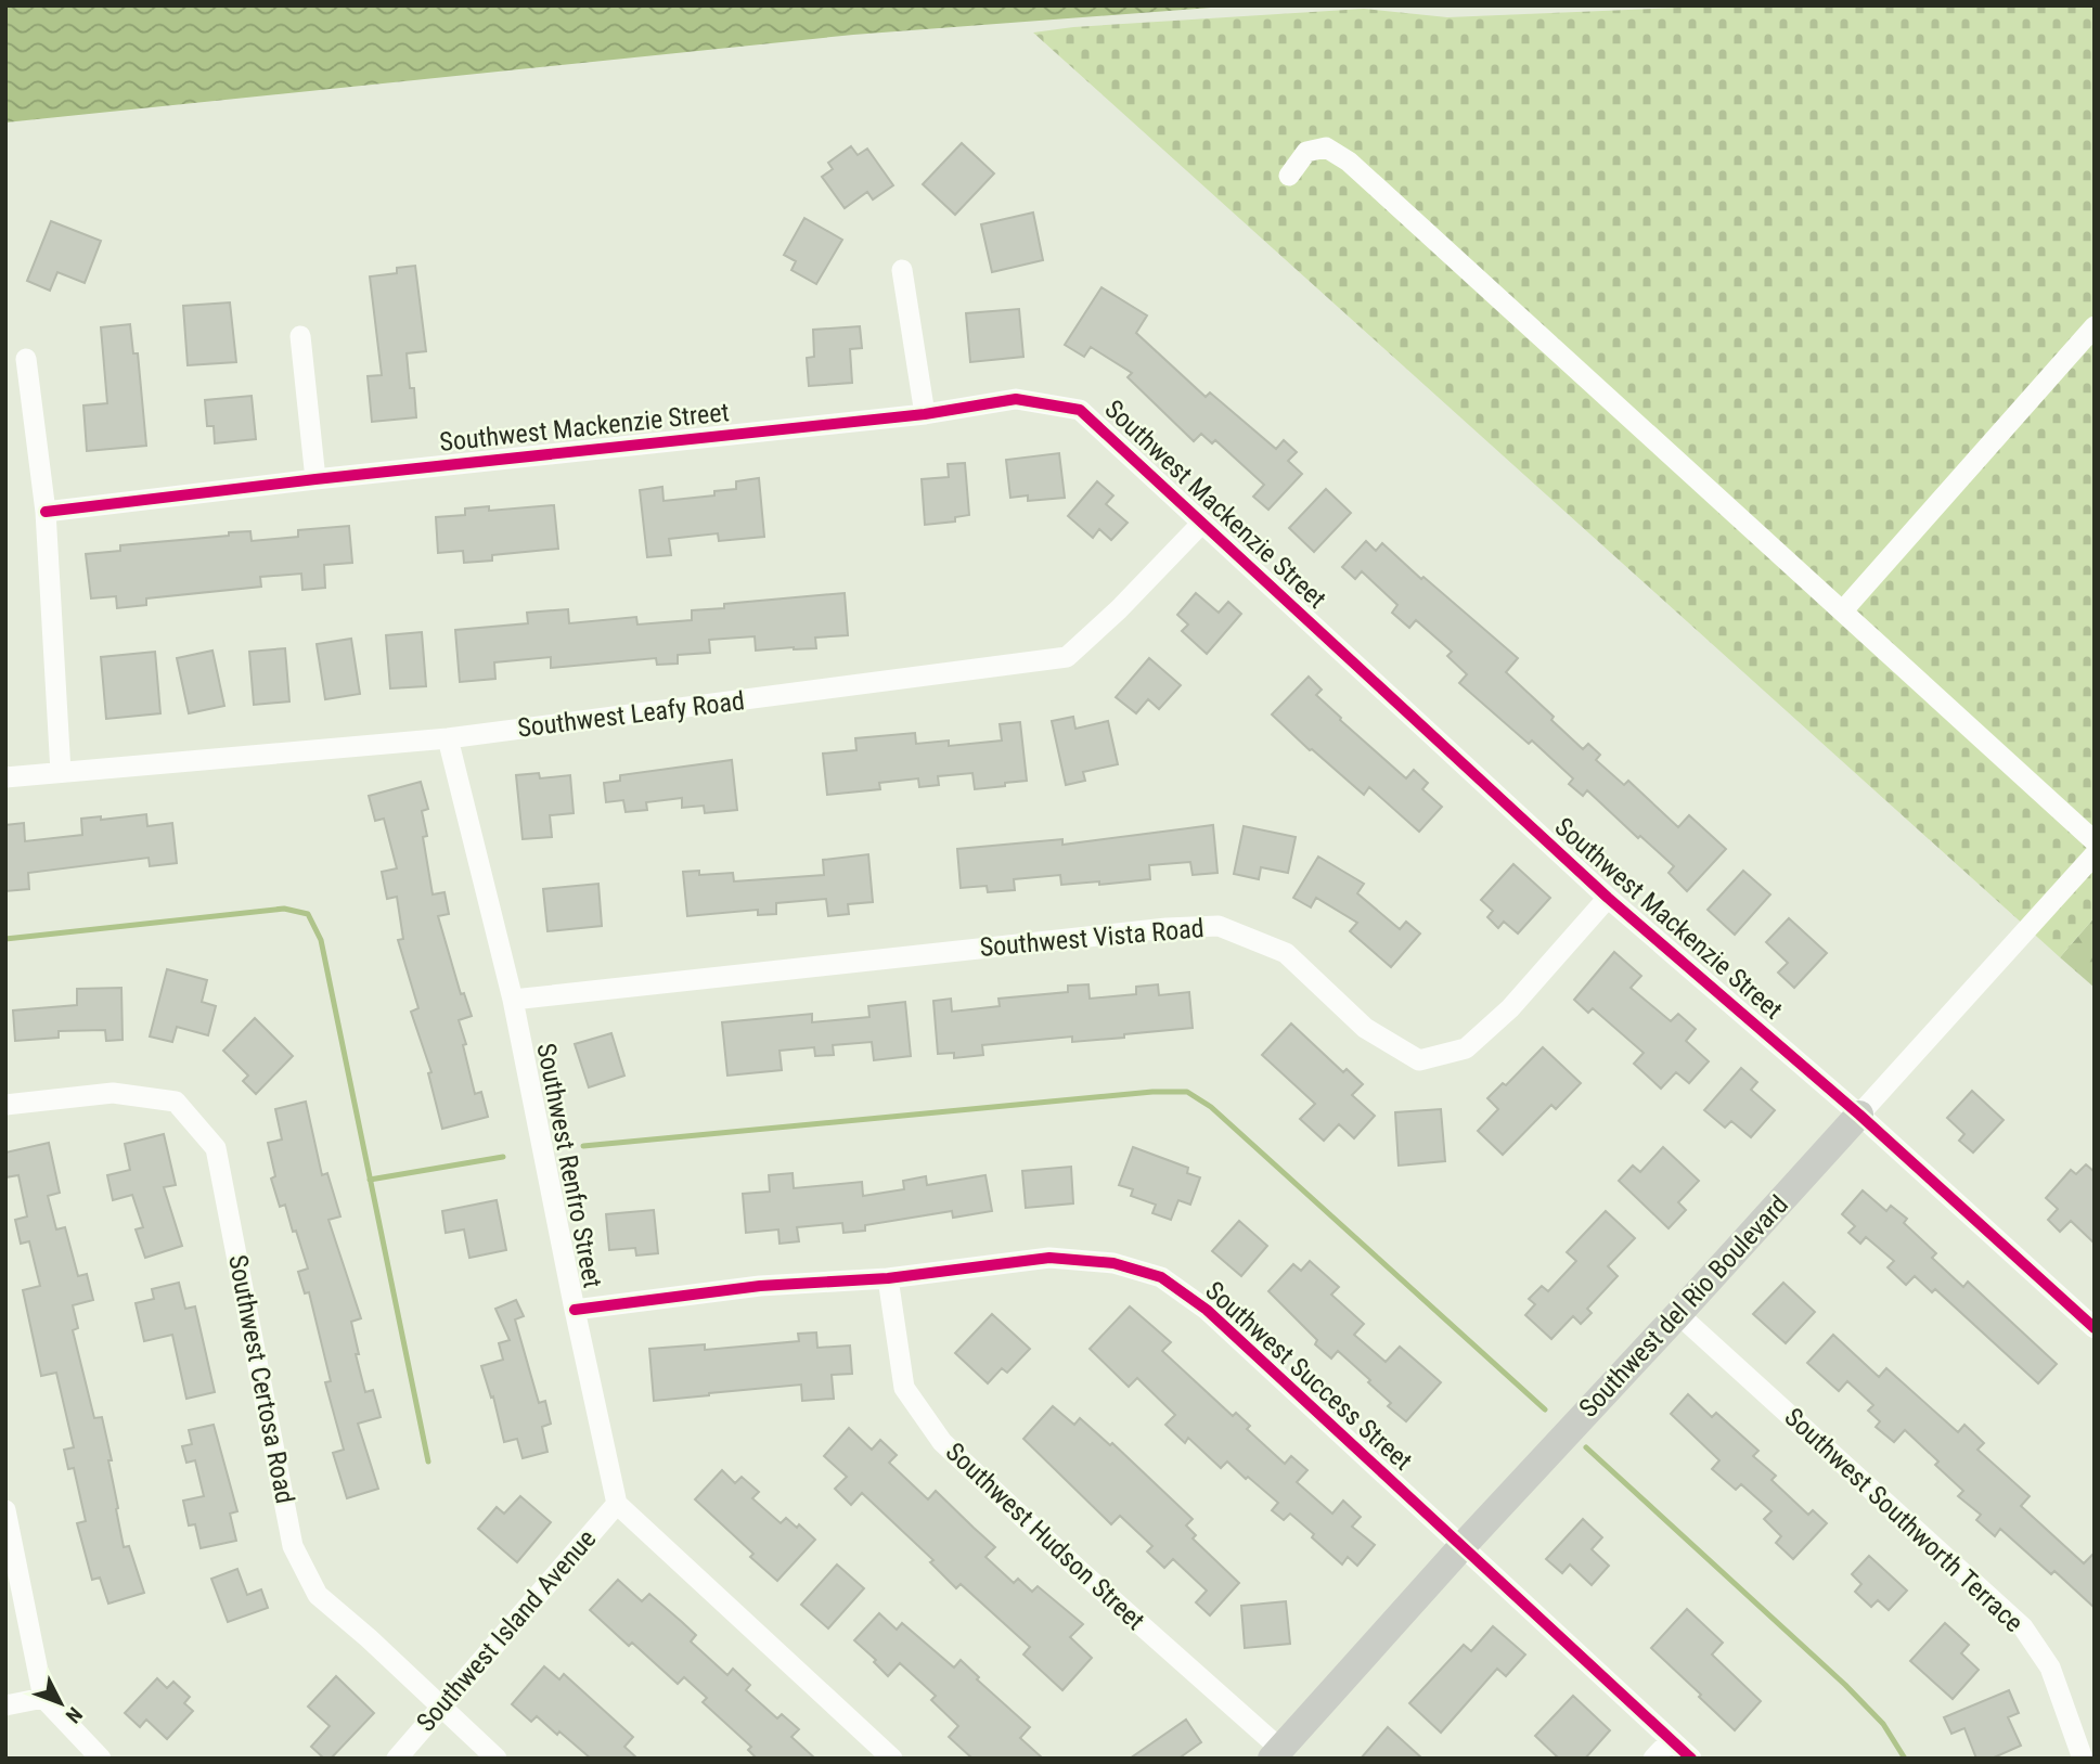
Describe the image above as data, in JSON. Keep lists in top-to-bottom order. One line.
{"streets":{"street":["Southwest Mackenzie Street","Southwest Leafy Road","Southwest Vista Road","Southwest Renfro Street","Southwest del Rio Boulevard","Southwest Success Street","Southwest Certosa Road","Southwest Southworth Terrace","Southwest Hudson Street","Southwest Island Avenue"]},"crossings":[["Southwest Mackenzie Street","Southwest Leafy Road"],["Southwest Mackenzie Street","Southwest Vista Road"],["Southwest Mackenzie Street","Southwest del Rio Boulevard"],["Southwest Leafy Road","Southwest Renfro Street"],["Southwest Vista Road","Southwest Renfro Street"],["Southwest Renfro Street","Southwest Success Street"],["Southwest Renfro Street","Southwest Island Avenue"],["Southwest del Rio Boulevard","Southwest Success Street"],["Southwest del Rio Boulevard","Southwest Southworth Terrace"],["Southwest del Rio Boulevard","Southwest Hudson Street"],["Southwest Success Street","Southwest Hudson Street"],["Southwest Certosa Road","Southwest Island Avenue"]],"north":"bottom right"}
